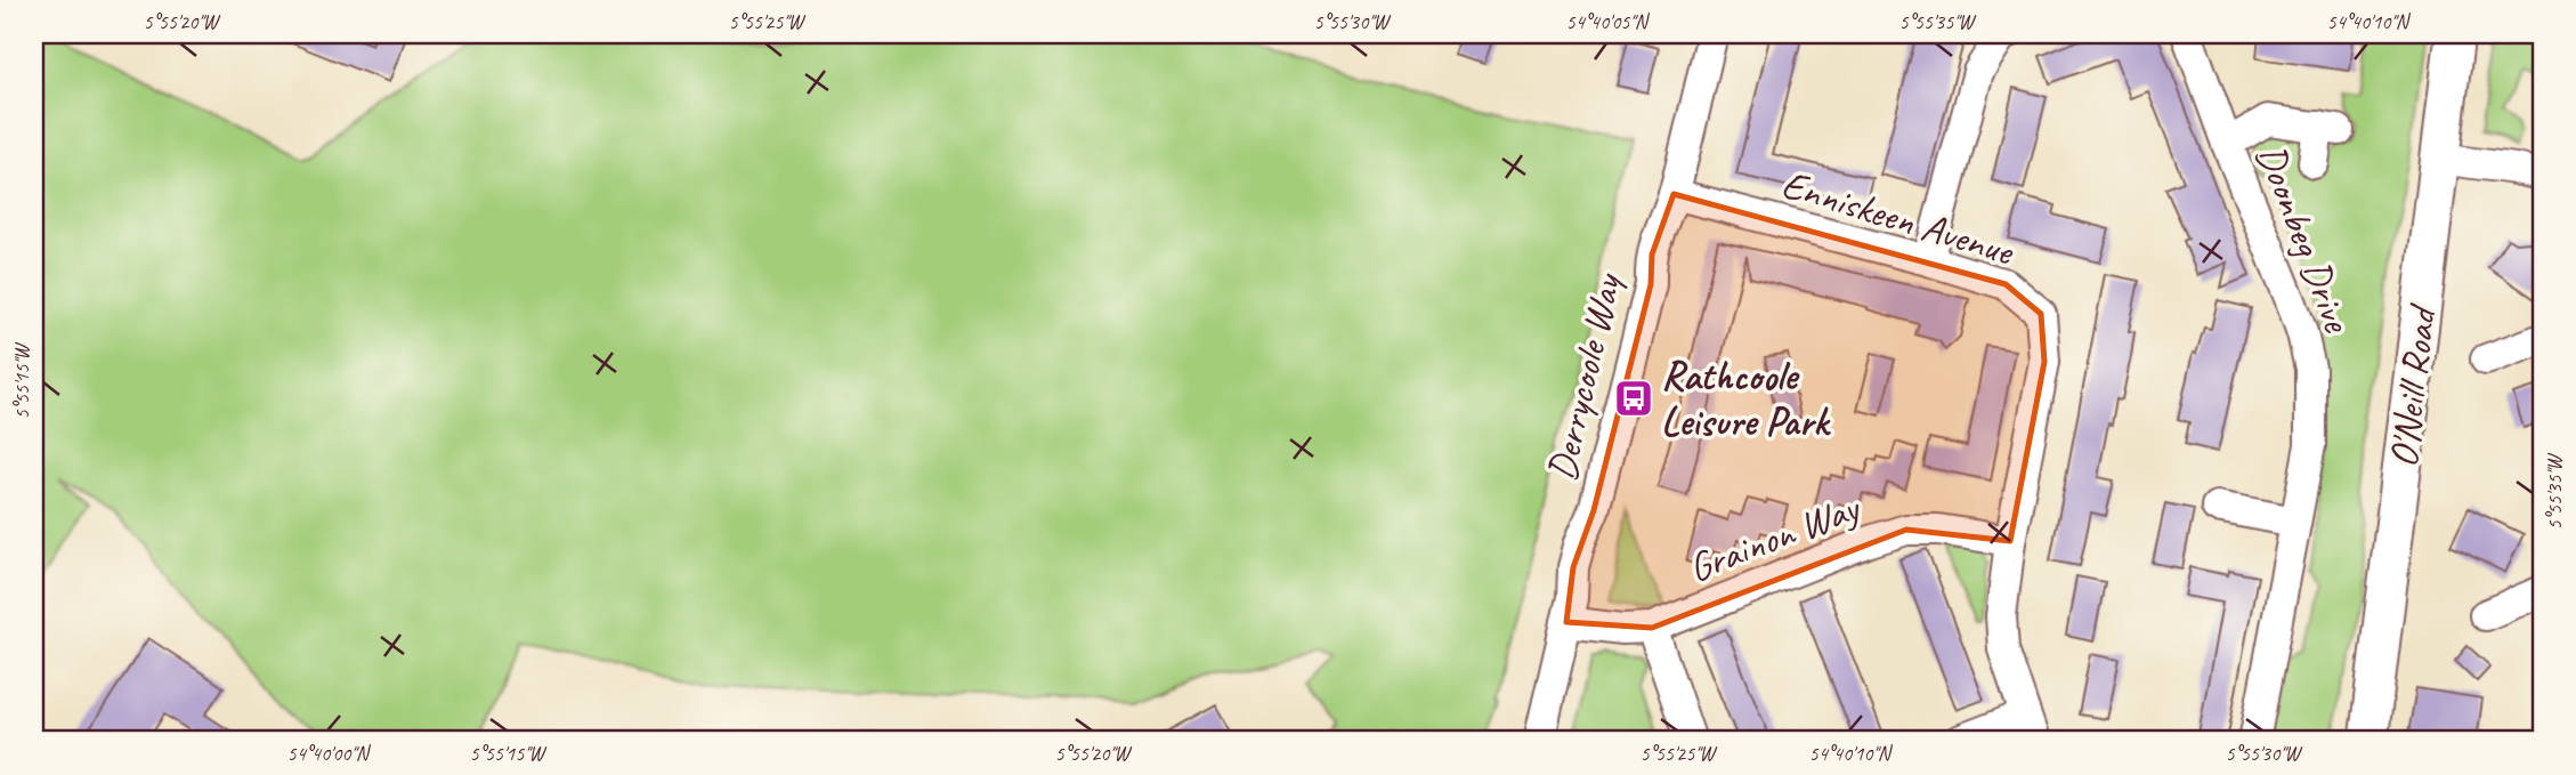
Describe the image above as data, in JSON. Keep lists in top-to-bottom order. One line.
{"streets":{"main road":["O'Neill Road"],"street":["Enniskeen Avenue","Doonbeg Drive","Derrycoole Way","Grainon Way"]},"crossings":[["Enniskeen Avenue","Derrycoole Way"],["Enniskeen Avenue","Grainon Way"],["Derrycoole Way","Grainon Way"]],"places":{"bus stop":["Rathcoole Leisure Park"]},"coordinates":["5°55'20\"W","5°55'25\"W","5°55'30\"W","54°40'05\"N","5°55'35\"W","54°40'10\"N","5°55'15\"W","54°40'00\"N"]}
